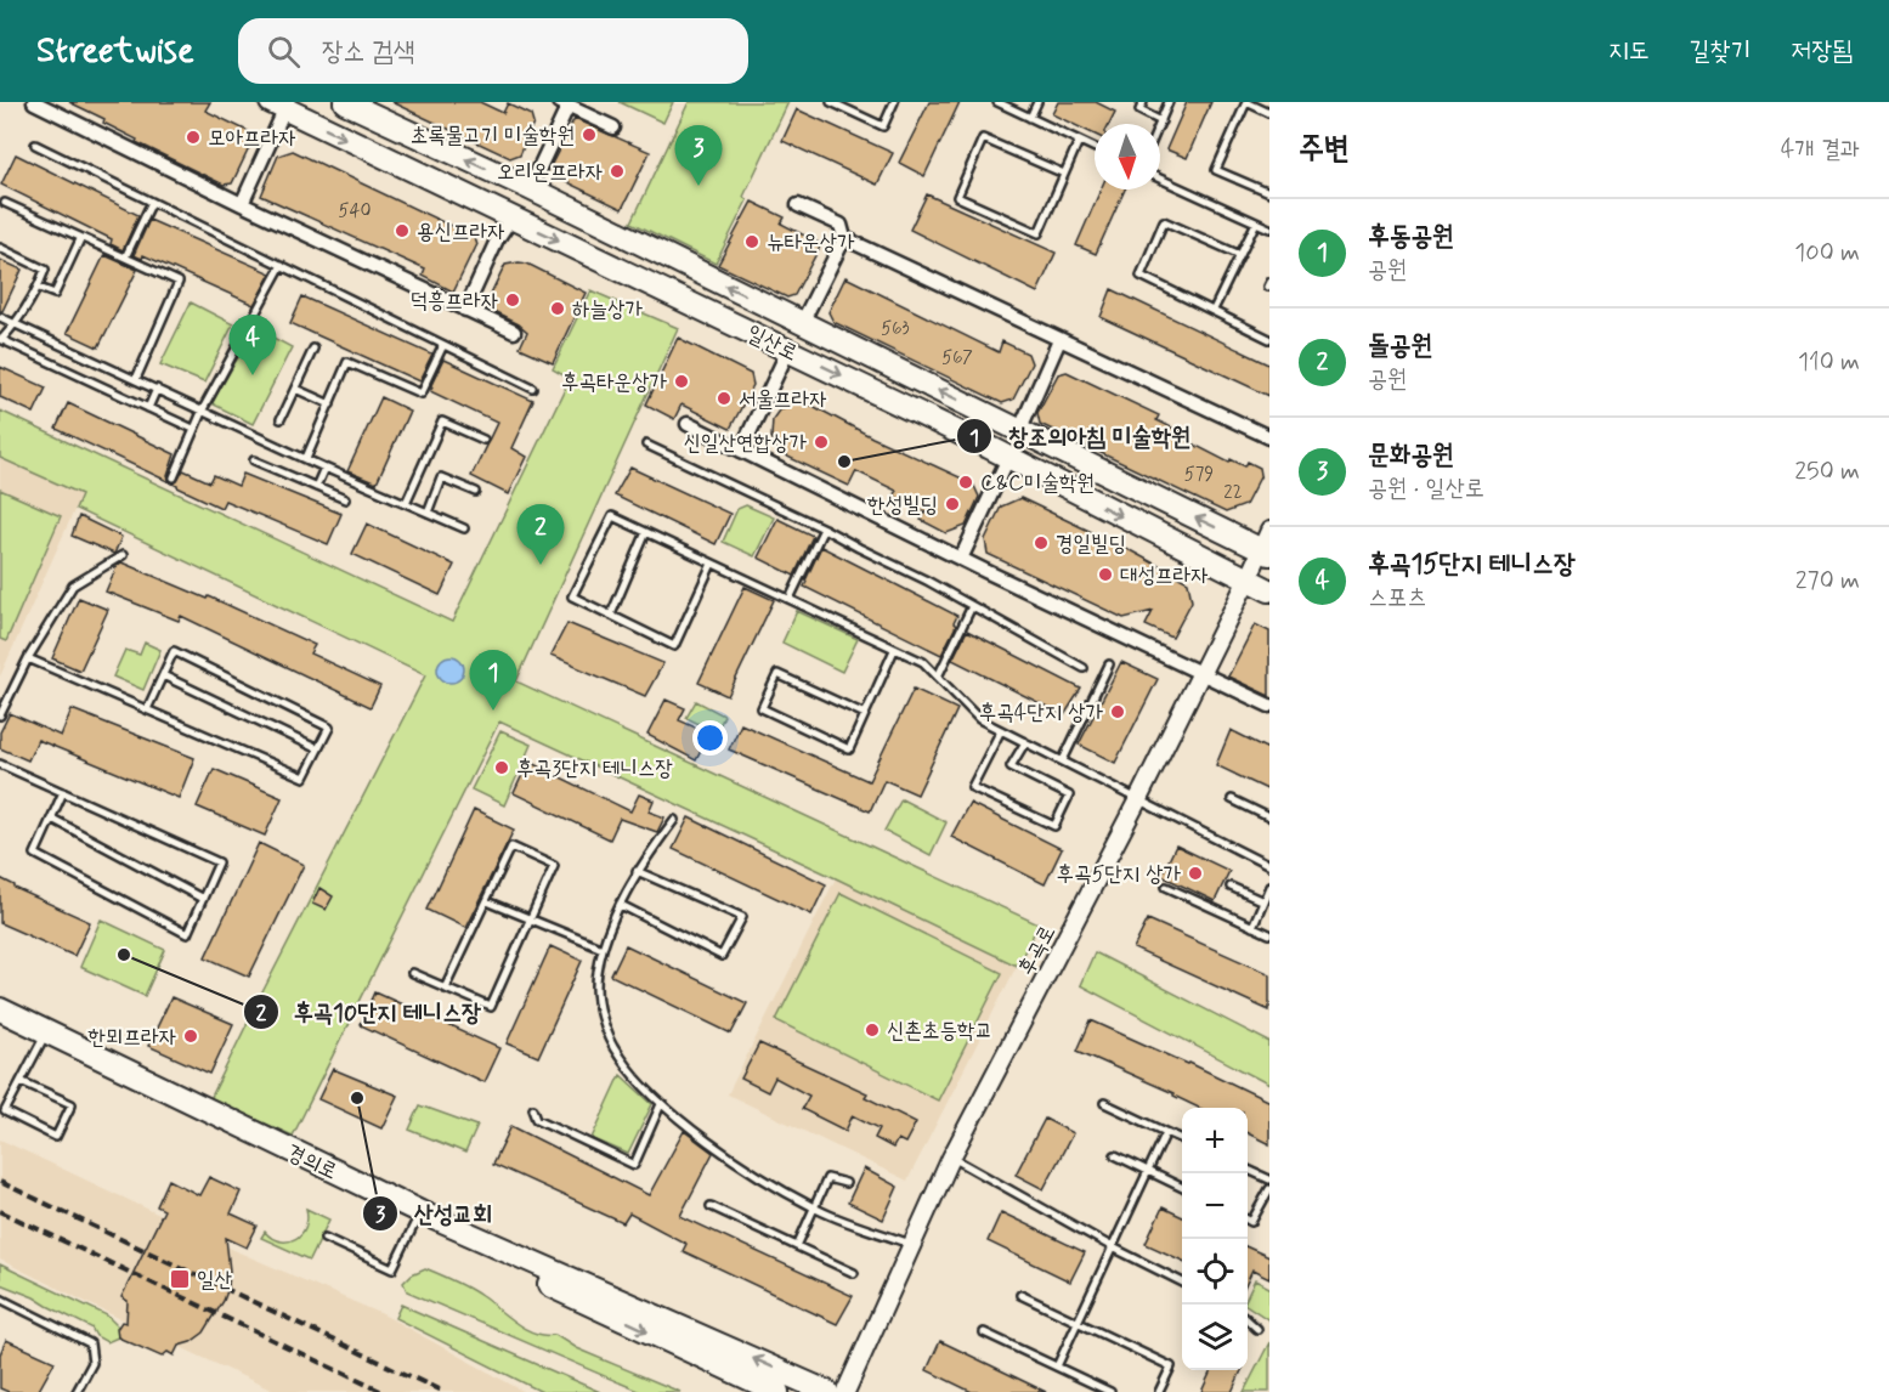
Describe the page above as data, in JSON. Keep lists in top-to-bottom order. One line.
{"streets":{"main road":["일산로","경의로"],"street":["후곡로"]},"crossings":[["일산로","후곡로"]],"places":{"other":["초록물고기 미술학원","모아프라자","오리온프라자","용신프라자","뉴타운상가","덕흥프라자","하늘상가","후곡타운상가","서울프라자","신일산연합상가","창조의아침 미술학원","C&C미술학원","한성빌딩","경일빌딩","대성프라자","후곡4단지 상가","후곡3단지 테니스장","후곡5단지 상가","후곡10단지 테니스장","신촌초등학교","한뫼프라자","산성교회"],"transit":["일산"]},"house_numbers":["540","563","567","579","22"],"north":"bottom","page":{"header":"Streetwise","search":"장소 검색","nav":["지도","길찾기","저장됨"],"heading":["주변","4개 결과"],"pins":["3","4","2","1"],"list":[{"mark":"1","name":"후동공원","note":"공원","value":"100 m"},{"mark":"2","name":"돌공원","note":"공원","value":"110 m"},{"mark":"3","name":"문화공원","note":"공원 · 일산로","value":"250 m"},{"mark":"4","name":"후곡15단지 테니스장","note":"스포츠","value":"270 m"}],"map_buttons":["+","−"]}}
